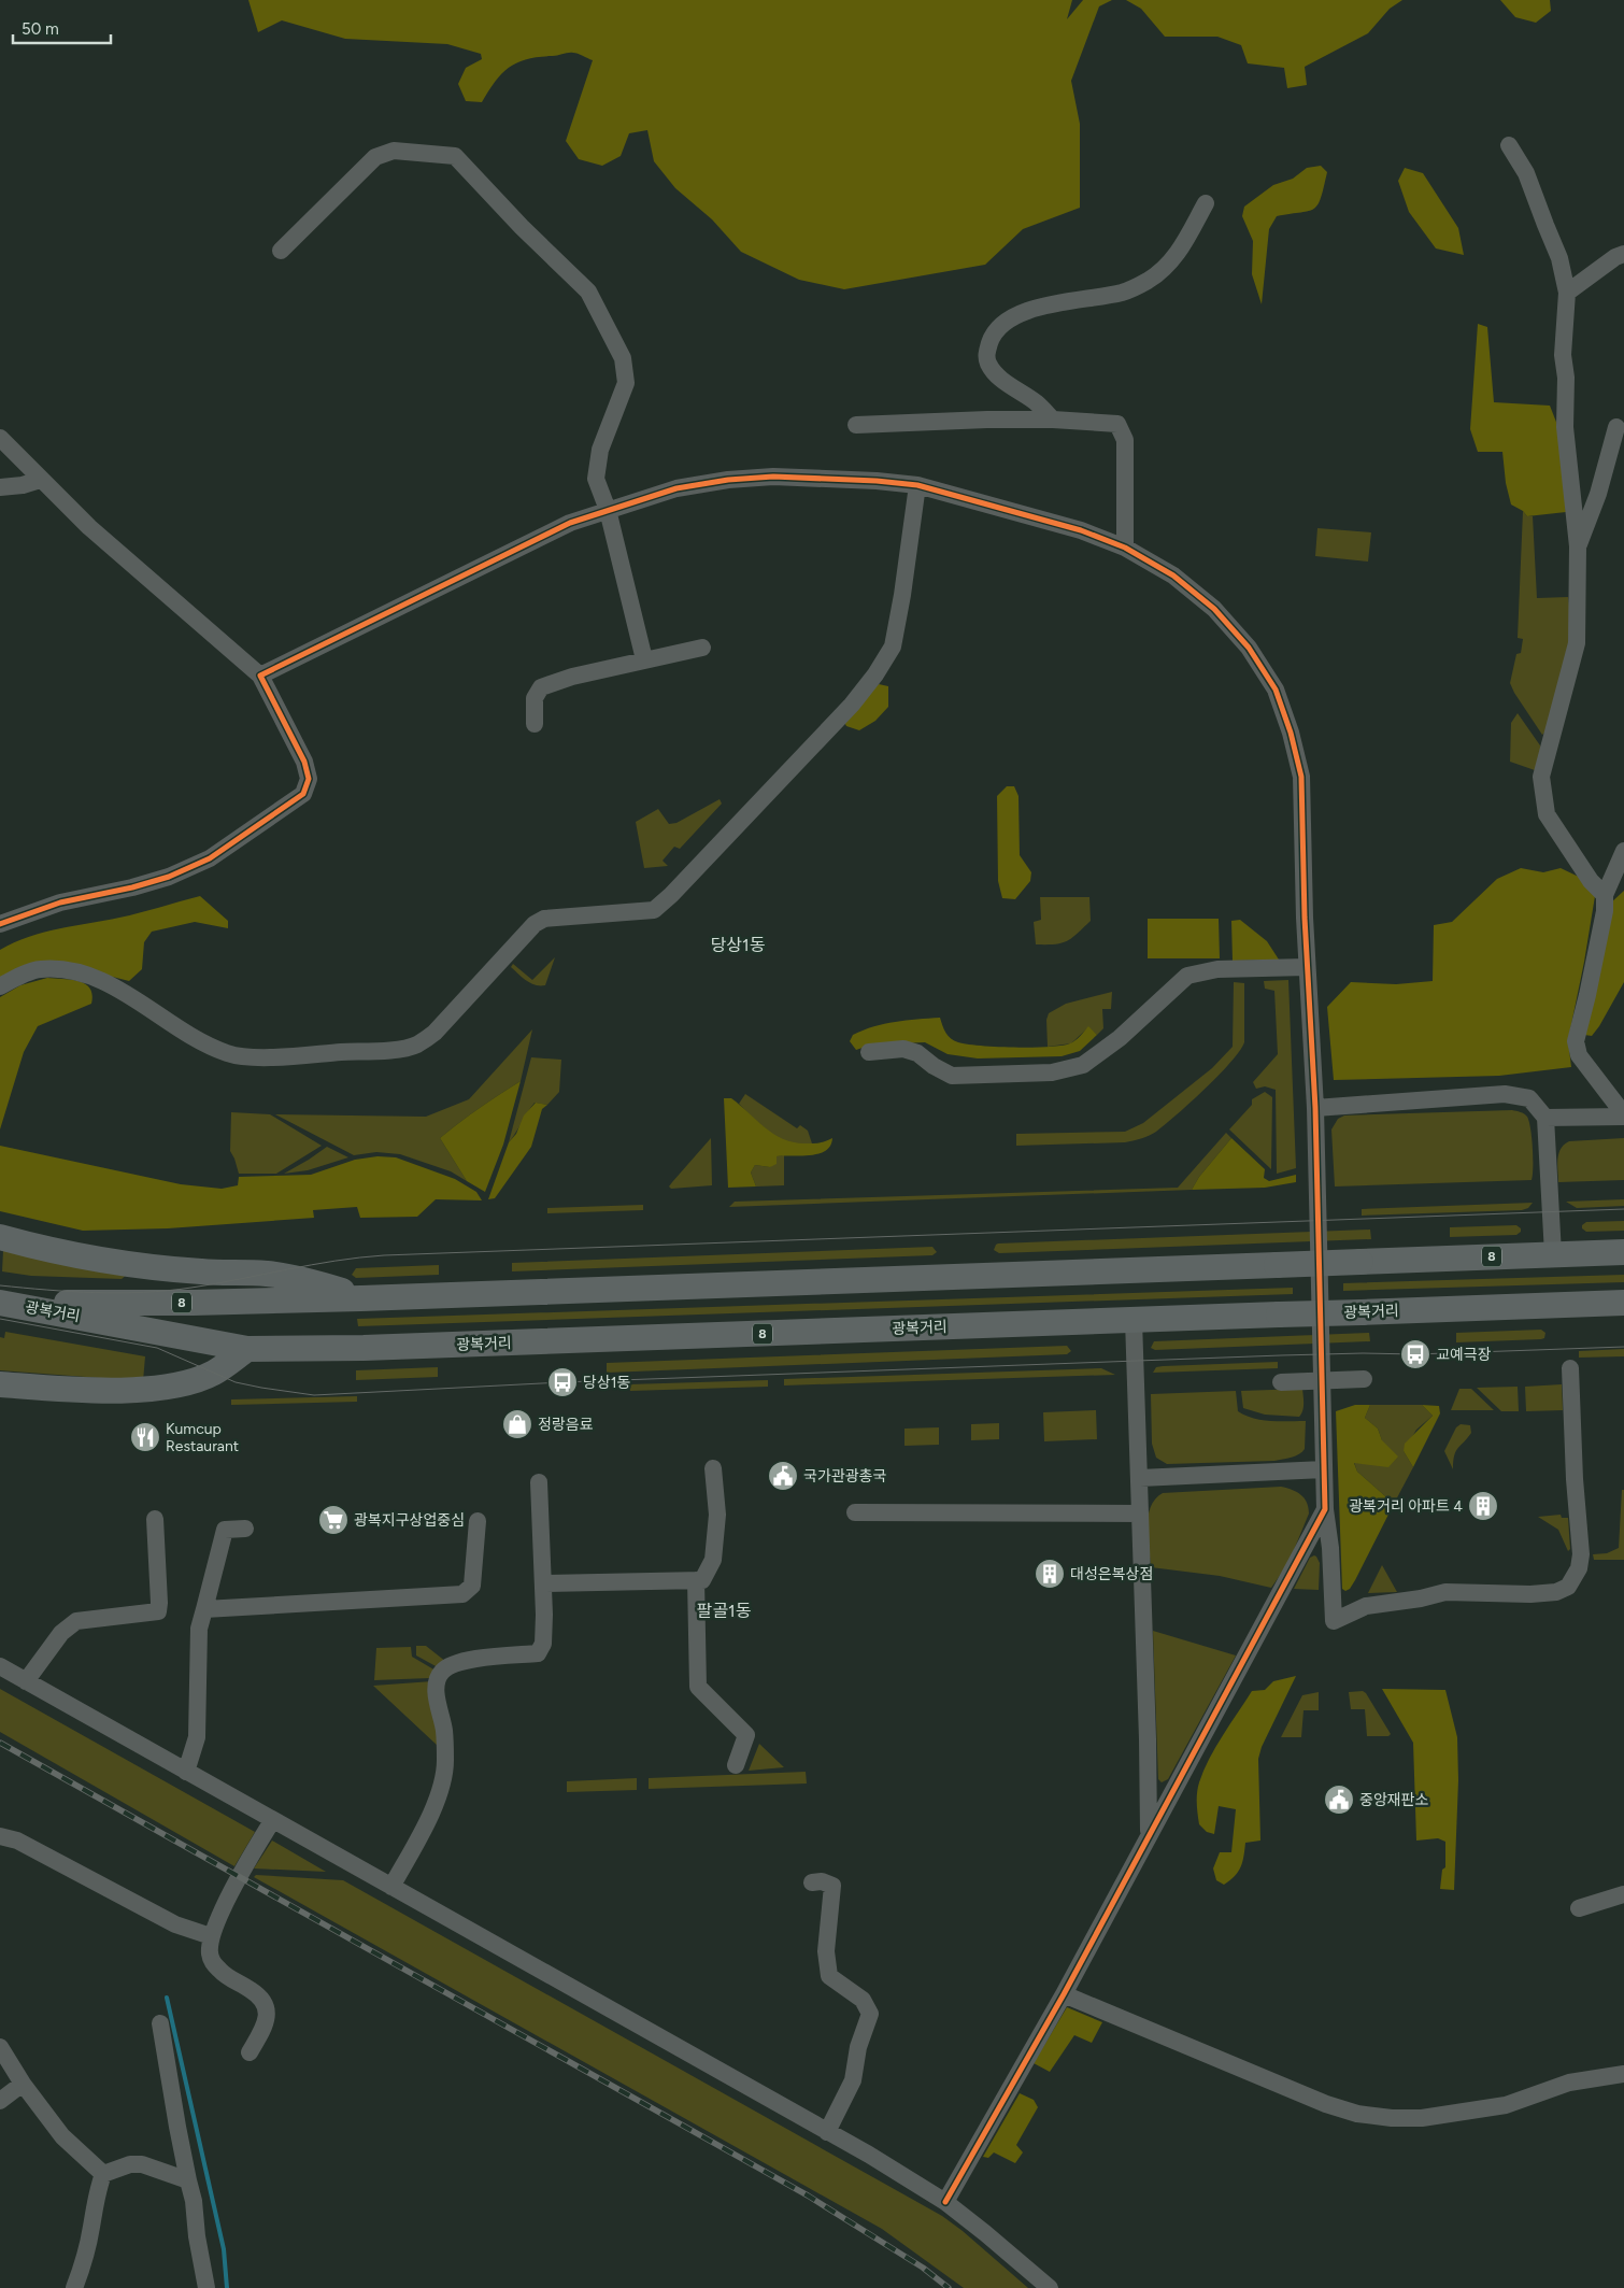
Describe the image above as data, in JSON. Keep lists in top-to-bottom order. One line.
{"streets":{"highway":["8","광복거리"]},"districts":["당상1동","팔골1동"],"places":{"bus stop":["교예극장","당상1동"],"shop":["정랑음료"],"restaurant":["Kumcup Restaurant"],"public building":["국가관광총국","중앙재판소"],"building":["광복거리 아파트 4","대성은복상점"],"supermarket":["광복지구상업중심"]},"scale_bar":"50 m"}
